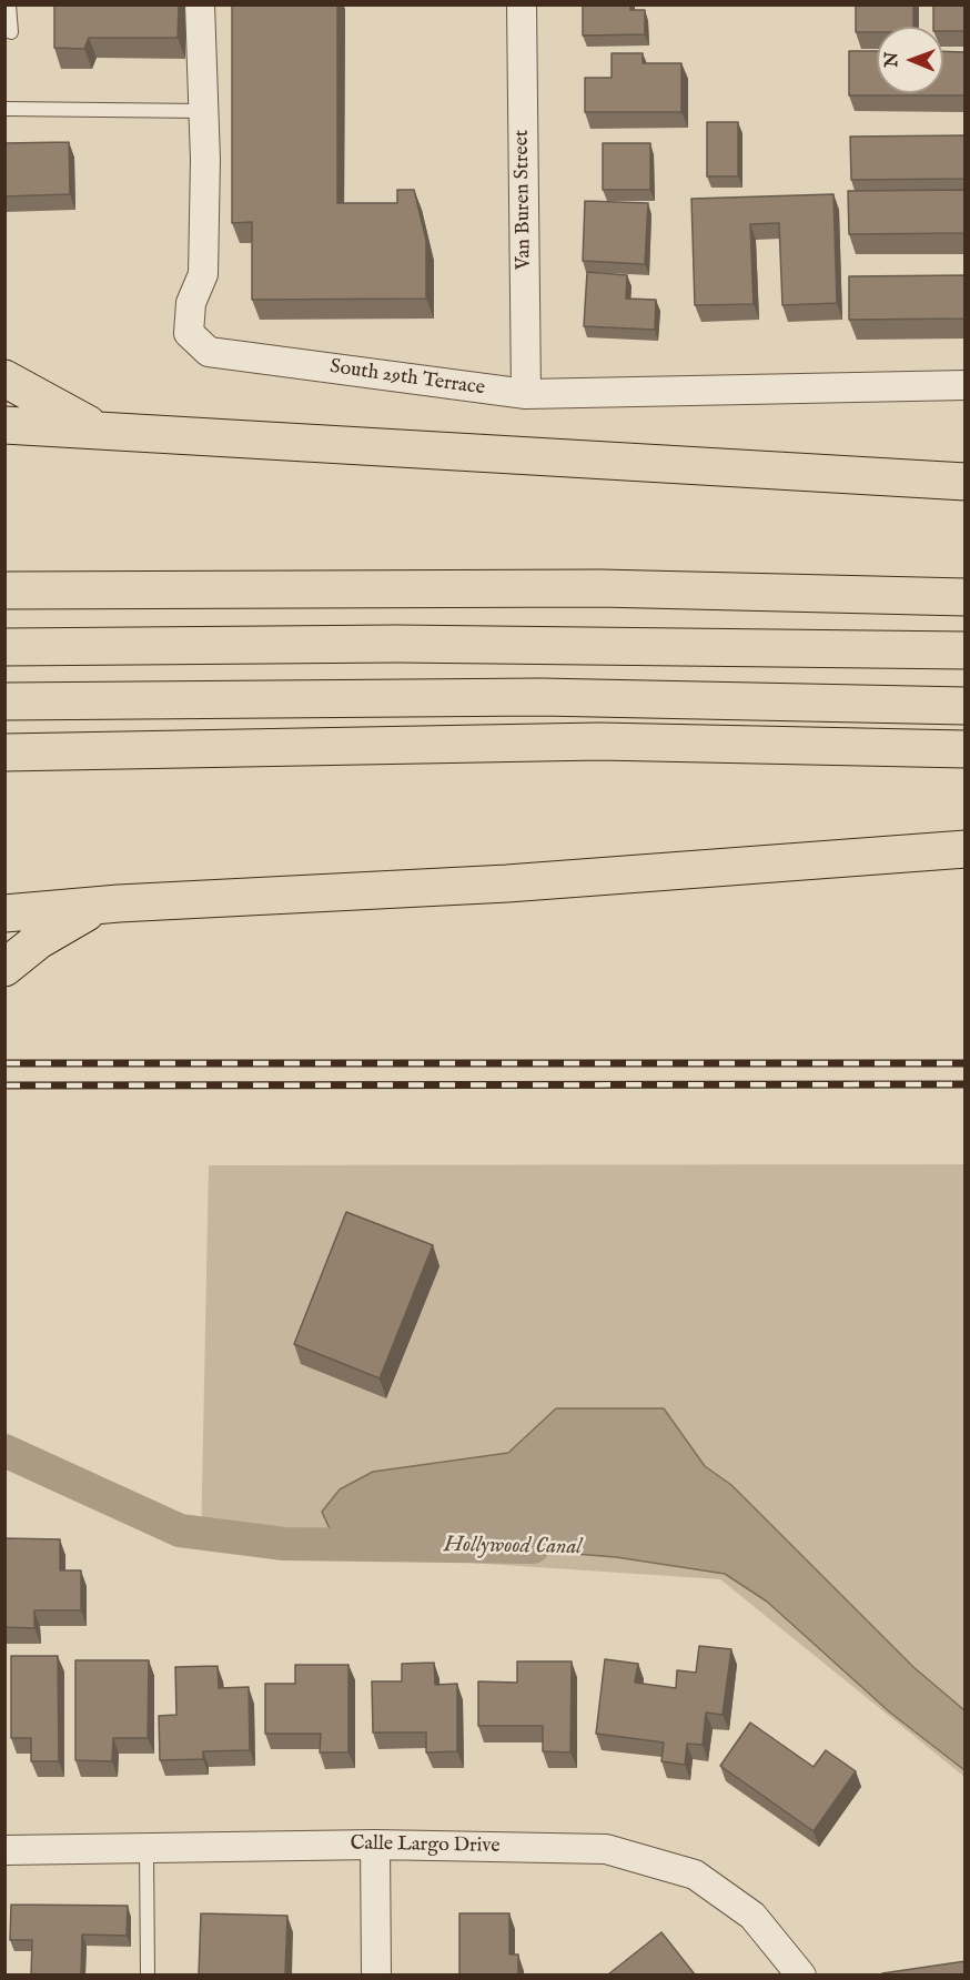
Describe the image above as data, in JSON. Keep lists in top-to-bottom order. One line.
{"streets":{"street":["Van Buren Street","South 29th Terrace","Calle Largo Drive"]},"crossings":[["Van Buren Street","South 29th Terrace"]],"water":["Hollywood Canal"],"north":"left"}
